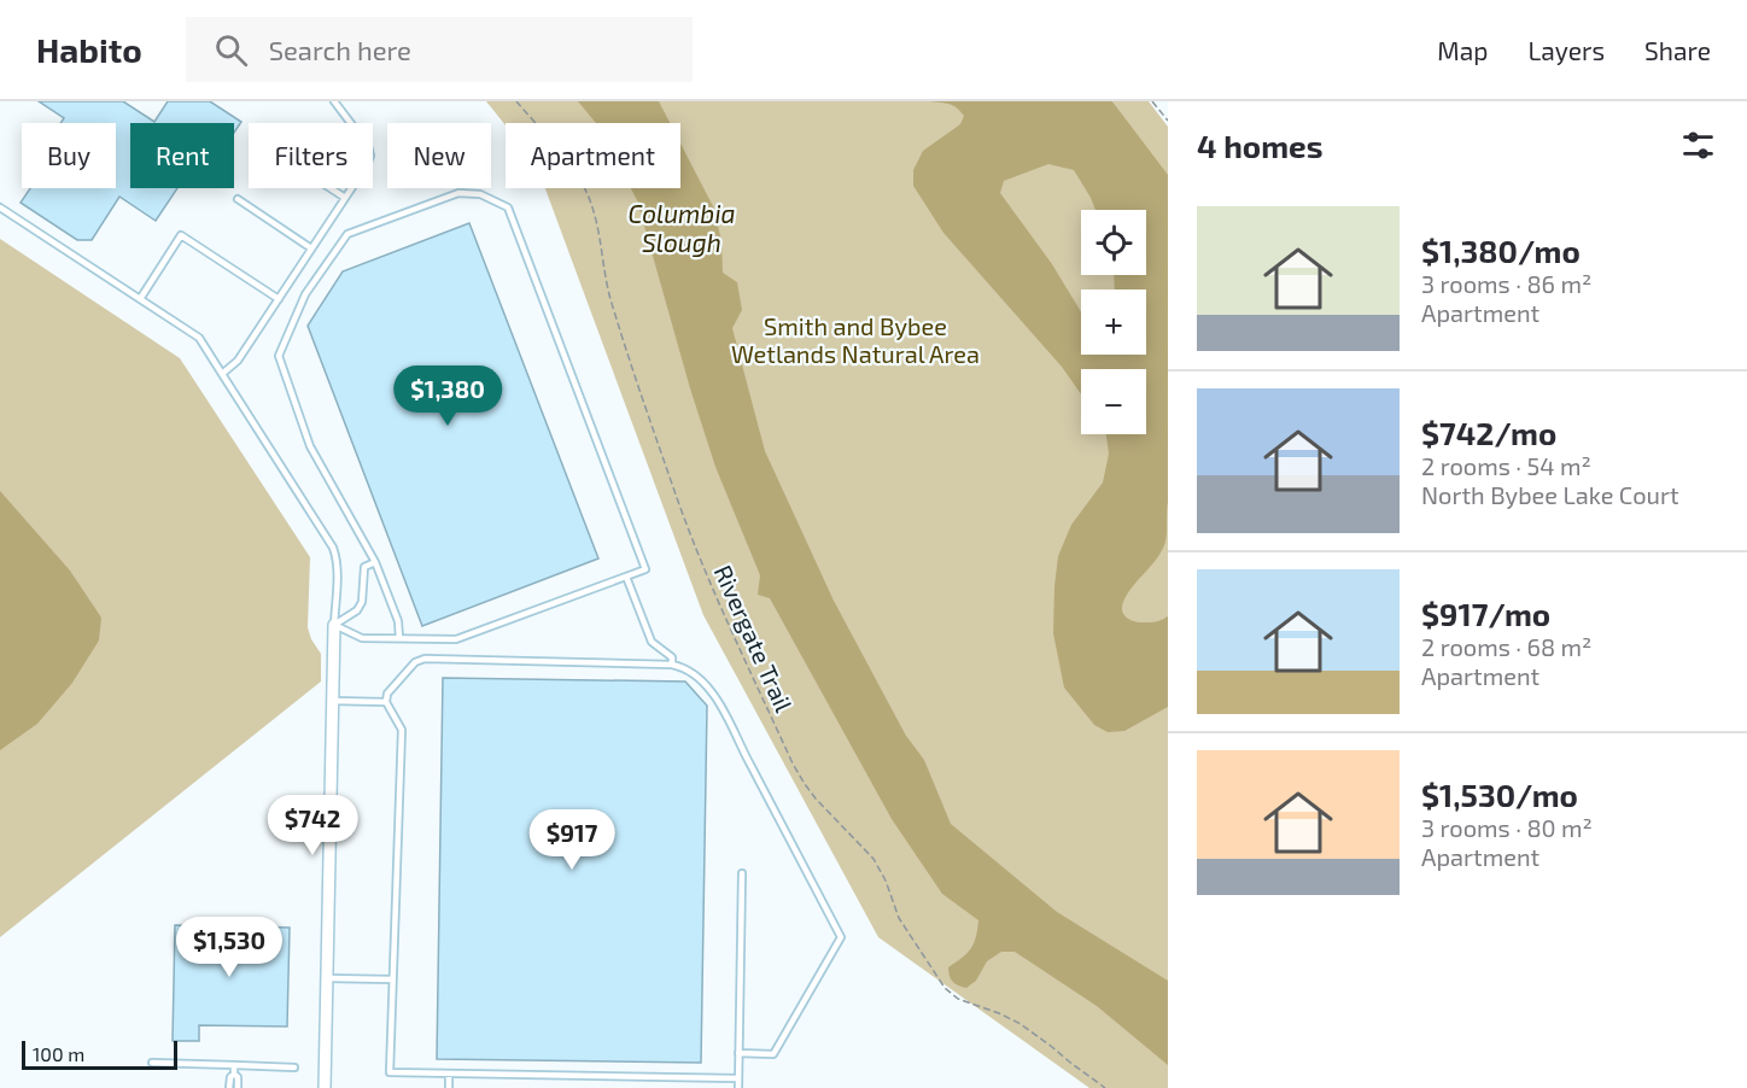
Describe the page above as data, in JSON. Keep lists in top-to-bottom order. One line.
{"streets":{"path":["Rivergate Trail"]},"water":["Columbia Slough"],"parks":["Smith and Bybee Wetlands Natural Area"],"scale_bar":"100 m","page":{"header":"Habito","search":"Search here","nav":["Map","Layers","Share"],"heading":"4 homes","chip":["Buy","Rent","Filters","New","Apartment"],"list":[{"name":"$1,380/mo","note":"3 rooms · 86 m² · Apartment"},{"name":"$742/mo","note":"2 rooms · 54 m² · North Bybee Lake Court"},{"name":"$917/mo","note":"2 rooms · 68 m² · Apartment"},{"name":"$1,530/mo","note":"3 rooms · 80 m² · Apartment"}],"map_buttons":["+","−"],"price":["$1,380","$742","$917","$1,530"],"scale":"100 m"}}
